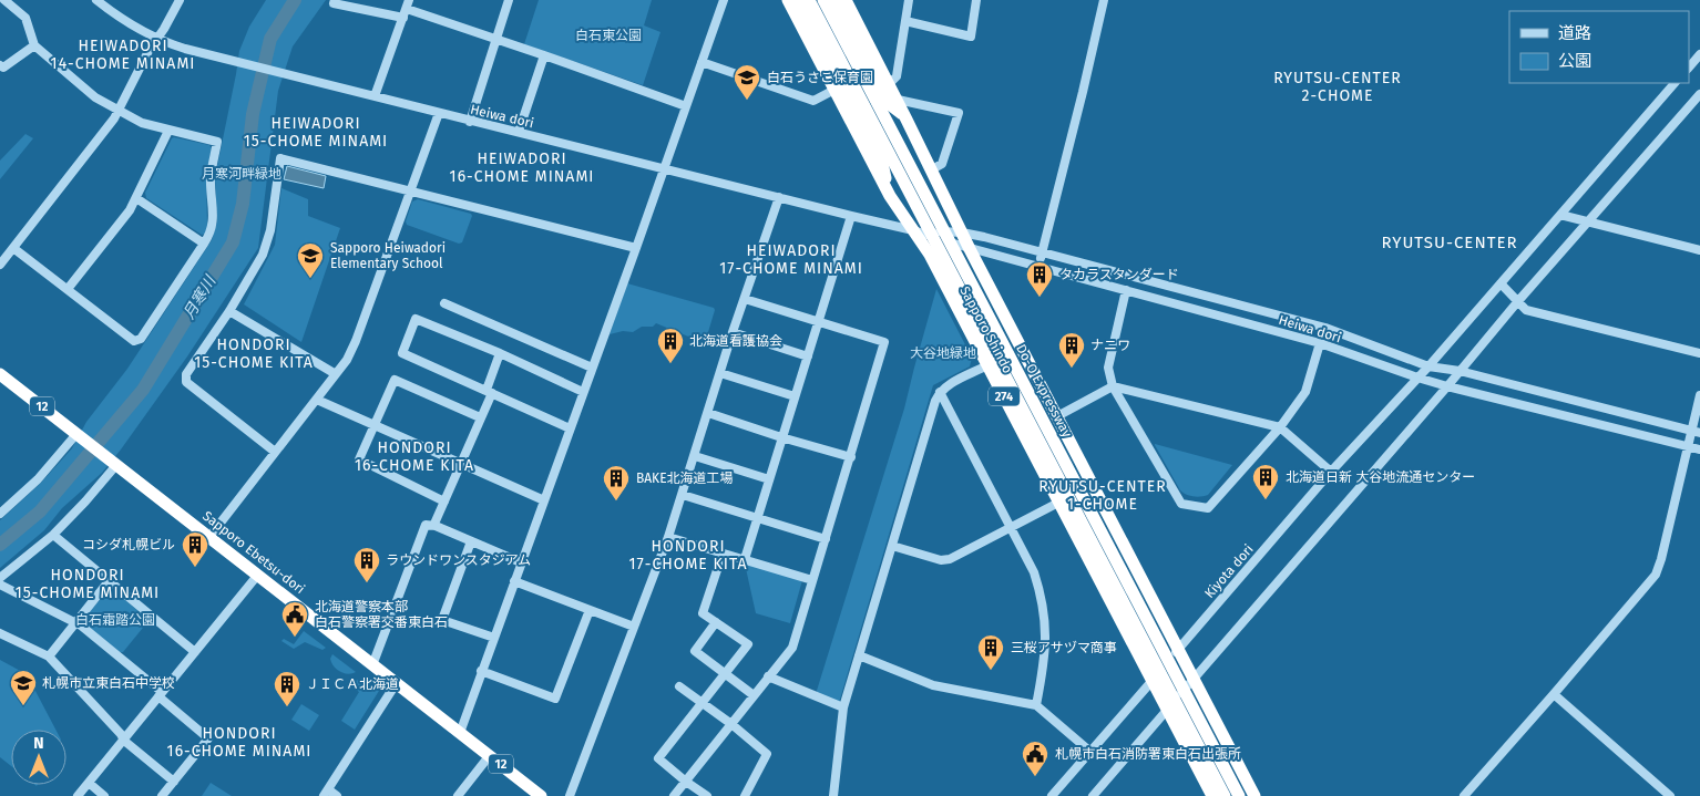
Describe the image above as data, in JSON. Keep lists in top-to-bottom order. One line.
{"streets":{"highway":["Sapporo Shindo","Do-O Expressway","274","12","Sapporo Ebetsu-dori"],"street":["Heiwa dori","Kiyota dori"]},"crossings":[["Heiwa dori","Sapporo Shindo"],["Heiwa dori","Kiyota dori"],["Sapporo Shindo","Do-O Expressway"],["Sapporo Shindo","Kiyota dori"]],"districts":["HEIWADORI 14-CHOME MINAMI","RYUTSU-CENTER 2-CHOME","HEIWADORI 15-CHOME MINAMI","HEIWADORI 16-CHOME MINAMI","RYUTSU-CENTER","HEIWADORI 17-CHOME MINAMI","HONDORI 15-CHOME KITA","HONDORI 16-CHOME KITA","RYUTSU-CENTER 1-CHOME","HONDORI 17-CHOME KITA","HONDORI 15-CHOME MINAMI","HONDORI 16-CHOME MINAMI"],"water":["月寒川"],"parks":["白石東公園","月寒河畔緑地","大谷地緑地","白石霜踏公園"],"places":{"school or university":["白石うさこ保育園","Sapporo Heiwadori Elementary School","札幌市立東白石中学校"],"building":["タカラスタンダード","北海道看護協会","ナニワ","北海道日新 大谷地流通センター","BAKE北海道工場","コシダ札幌ビル","ラウンドワンスタジアム","三桜アサヅマ商事","ＪＩＣＡ北海道"],"public building":["北海道警察本部 白石警察署交番東白石","札幌市白石消防署東白石出張所"]},"legend":["道路","公園"],"north":"top"}
